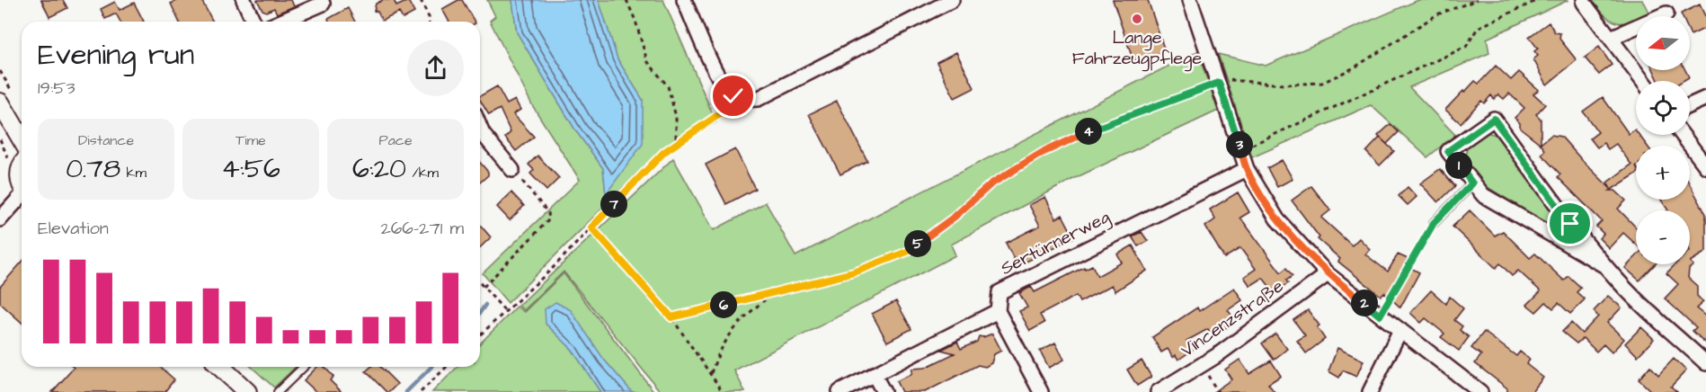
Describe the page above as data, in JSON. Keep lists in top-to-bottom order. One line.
{"streets":{"street":["Sertürnerweg","Vincenzstraße"]},"places":["Lange Fahrzeugpflege"],"north":"left","page":{"map_buttons":["+","−"],"heading":["Evening run","19:53"],"stats":[["Distance","0.78 km"],["Time","4:56"],["Pace","6:20 /km"]],"pins":["4","3","1","7","5","2","6"],"chart":["Elevation","266–271 m"]}}
